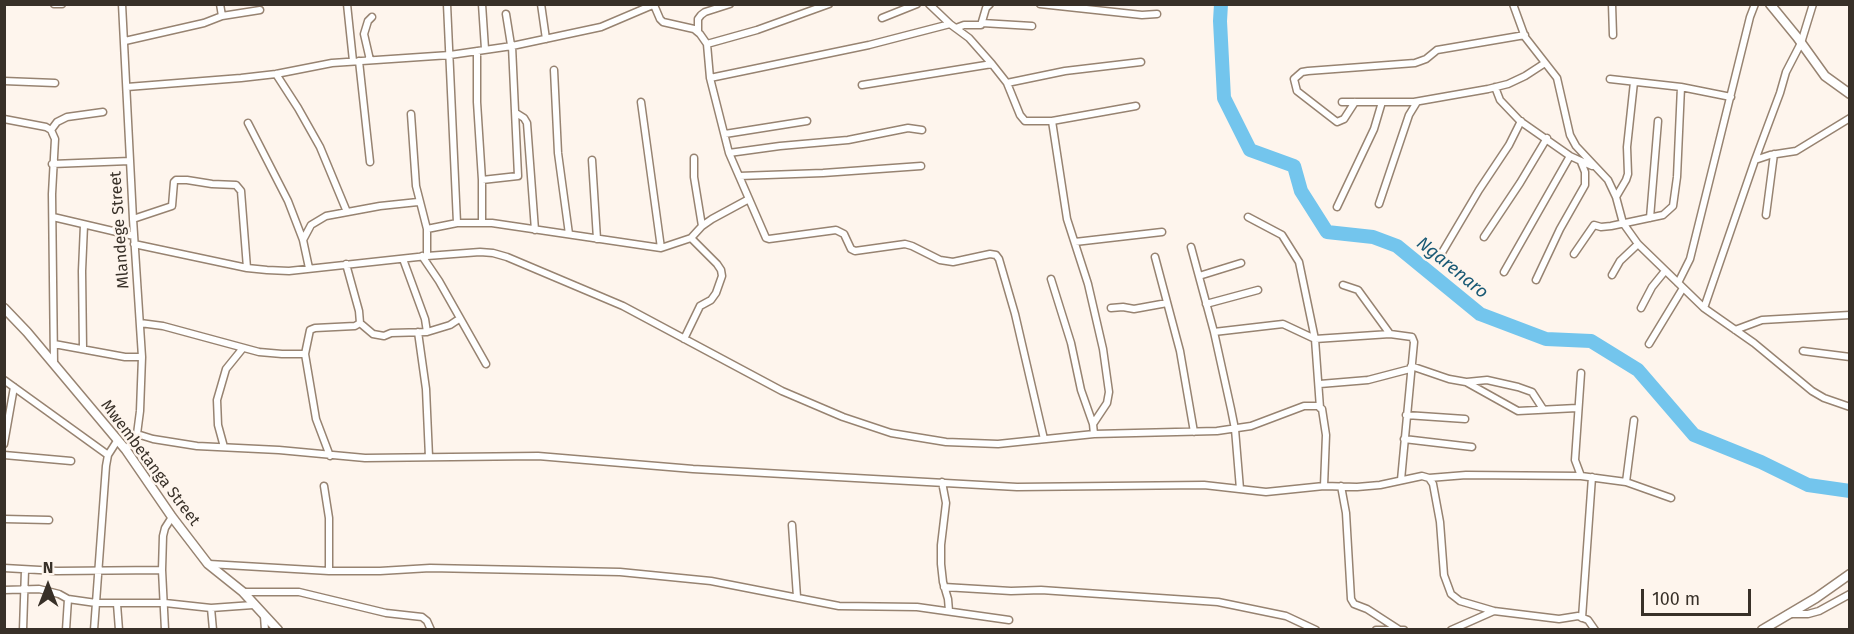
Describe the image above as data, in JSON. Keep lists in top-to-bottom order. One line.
{"streets":{"street":["Mlandege Street","Mwembetanga Street"]},"crossings":[["Mlandege Street","Mwembetanga Street"]],"water":["Ngarenaro"],"scale_bar":"100 m","north":"top"}
